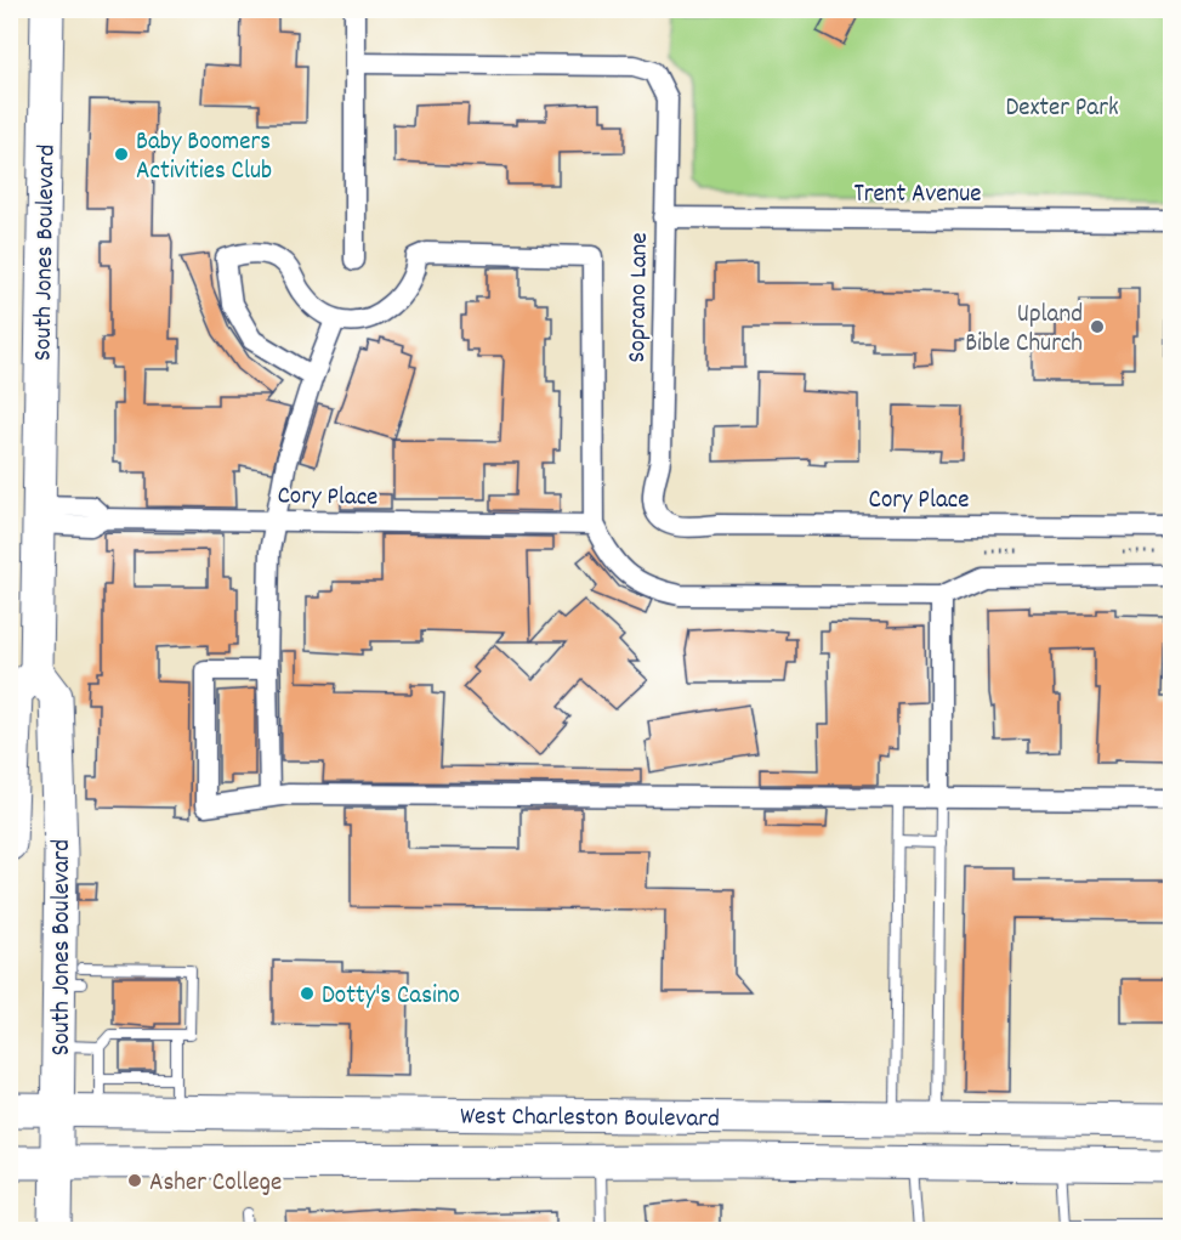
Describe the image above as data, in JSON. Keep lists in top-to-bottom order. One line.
{"streets":{"main road":["South Jones Boulevard","West Charleston Boulevard"],"street":["Trent Avenue","Soprano Lane","Cory Place"]},"crossings":[["Trent Avenue","Soprano Lane"],["South Jones Boulevard","Cory Place"],["South Jones Boulevard","West Charleston Boulevard"],["Soprano Lane","Cory Place"]],"parks":["Dexter Park"],"places":["Baby Boomers Activities Club","Upland Bible Church","Dotty's Casino","Asher College"]}
